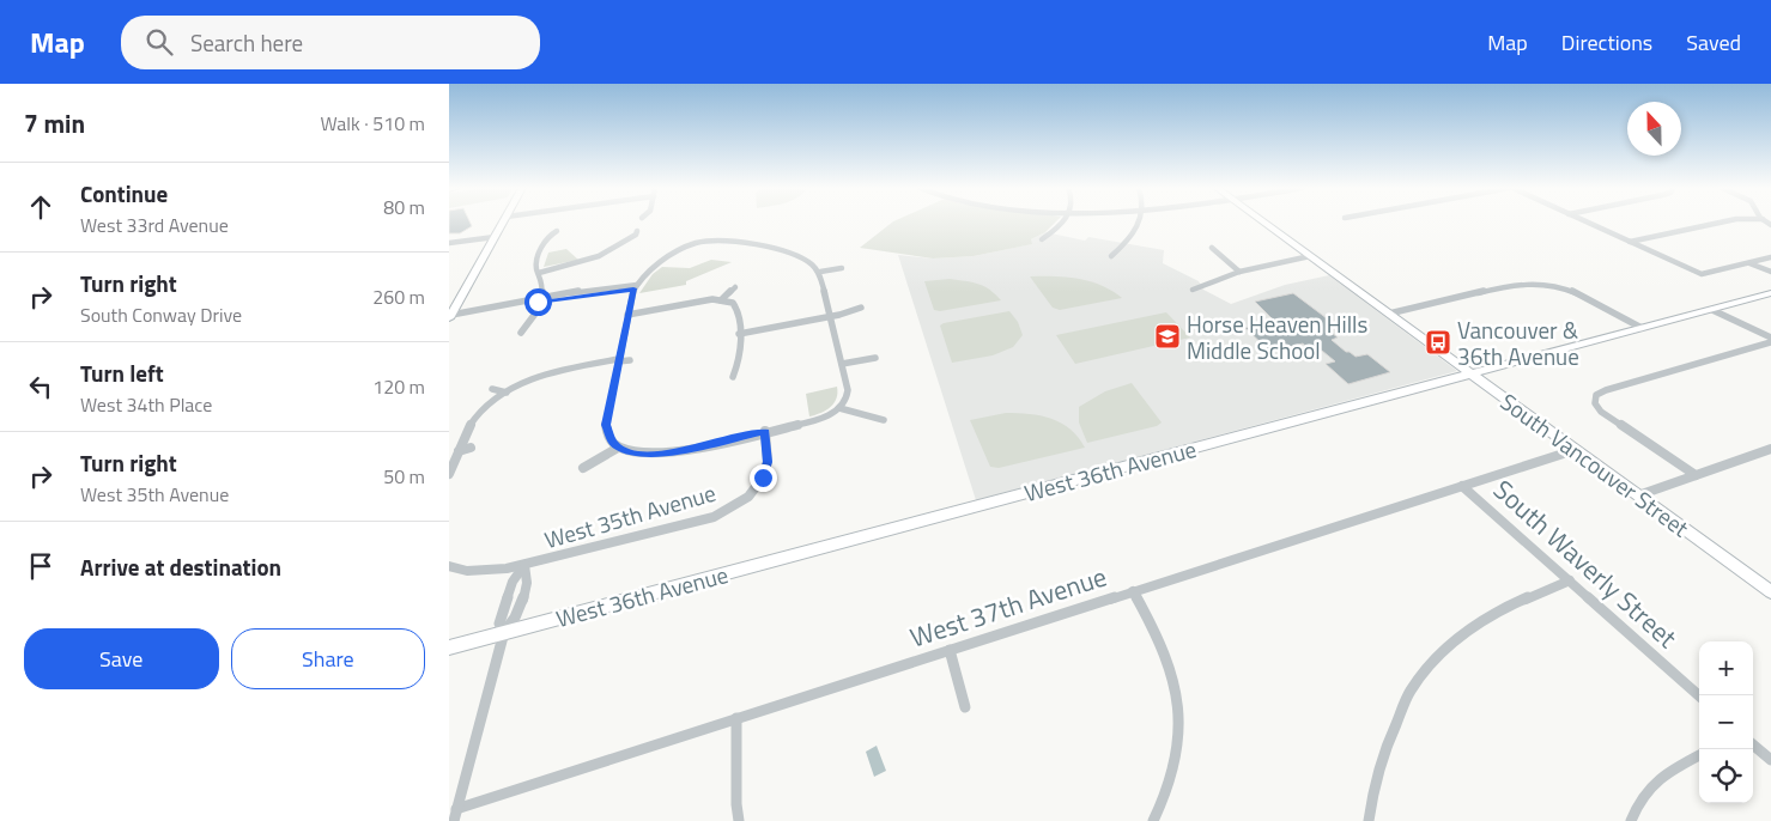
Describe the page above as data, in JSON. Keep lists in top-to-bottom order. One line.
{"streets":{"street":["South Vancouver Street","West 36th Avenue","West 35th Avenue","South Waverly Street","West 37th Avenue"]},"crossings":[["South Vancouver Street","West 36th Avenue"],["South Vancouver Street","West 37th Avenue"],["South Waverly Street","West 37th Avenue"]],"places":{"school or university":["Horse Heaven Hills Middle School"],"bus stop":["Vancouver & 36th Avenue"]},"north":"top","page":{"header":"Map","search":"Search here","nav":["Map","Directions","Saved"],"heading":["7 min","Walk · 510 m"],"list":[["Continue","West 33rd Avenue","80 m"],["Turn right","South Conway Drive","260 m"],["Turn left","West 34th Place","120 m"],["Turn right","West 35th Avenue","50 m"],"Arrive at destination"],"buttons":["Save","Share"],"map_buttons":["+","−"]}}
